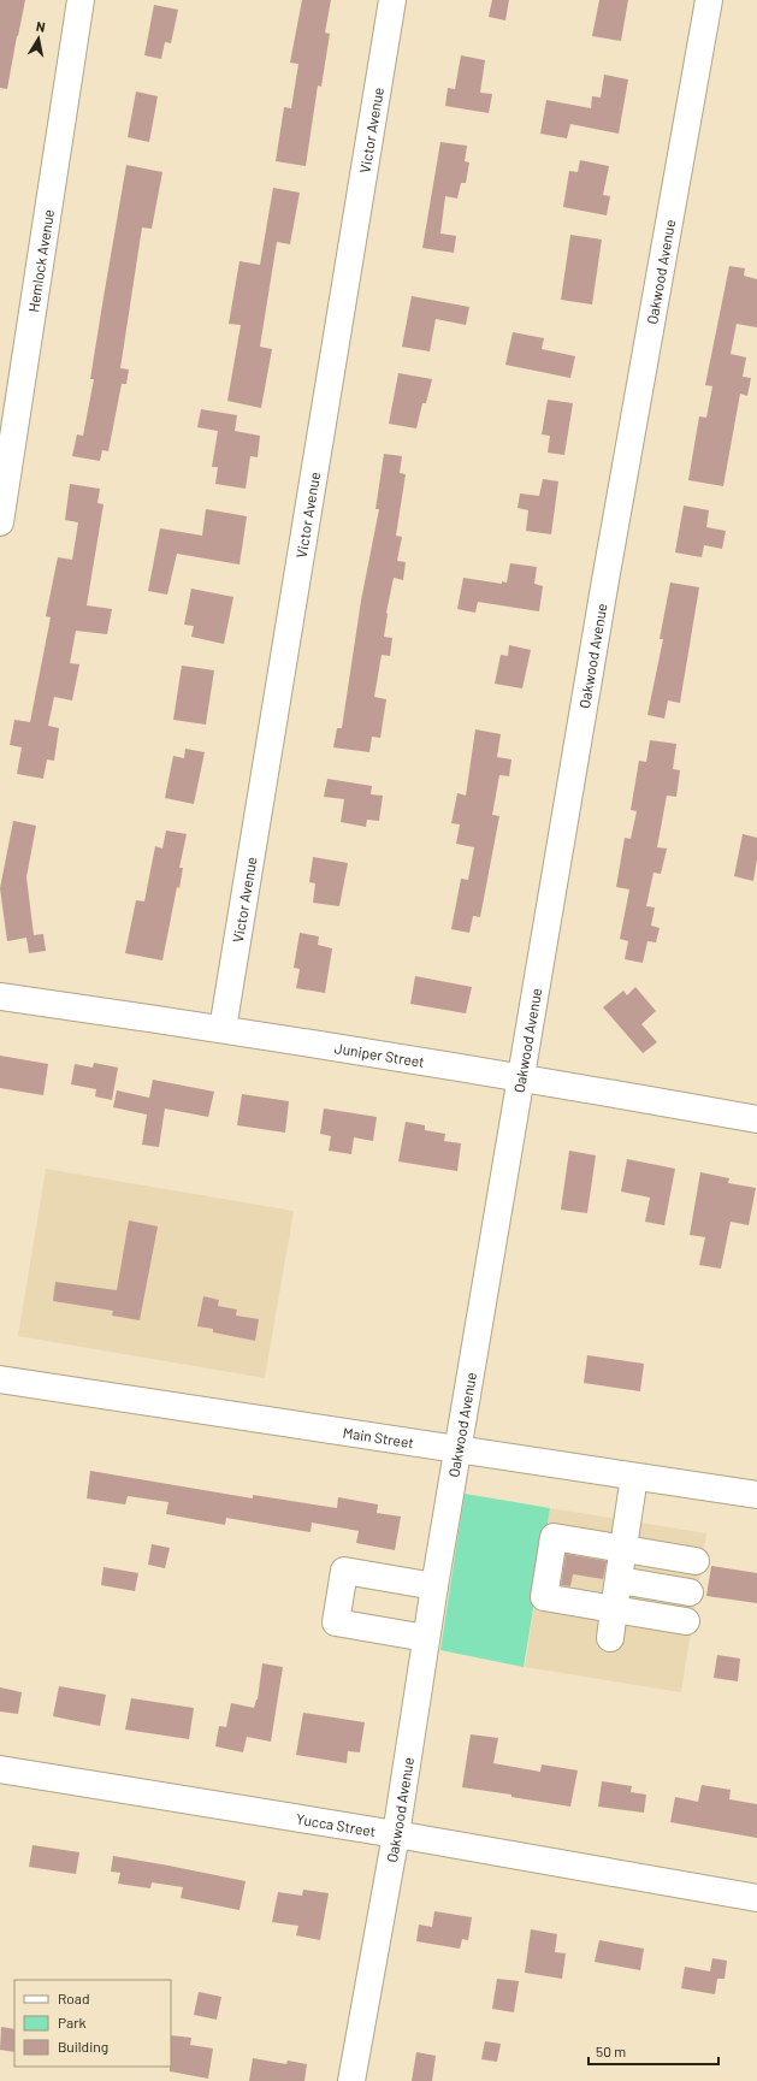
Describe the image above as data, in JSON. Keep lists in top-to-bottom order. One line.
{"streets":{"street":["Victor Avenue","Hemlock Avenue","Oakwood Avenue","Juniper Street","Main Street","Yucca Street"]},"crossings":[["Victor Avenue","Juniper Street"],["Oakwood Avenue","Juniper Street"],["Oakwood Avenue","Main Street"],["Oakwood Avenue","Yucca Street"]],"legend":["Road","Park","Building"],"scale_bar":"50 m","north":"top"}
